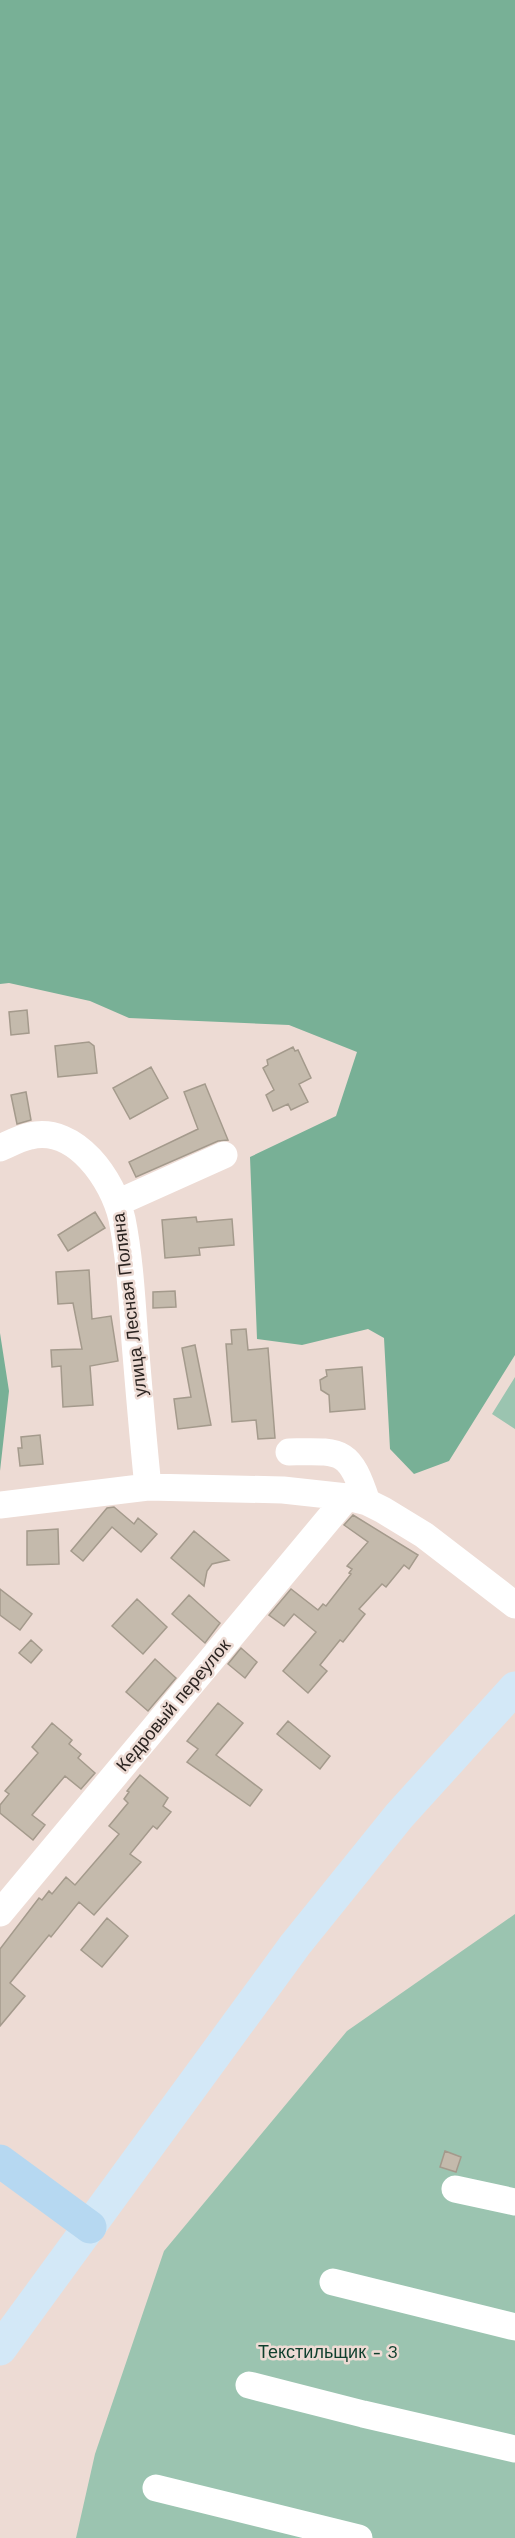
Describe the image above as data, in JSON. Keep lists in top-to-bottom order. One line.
{"streets":{"street":["улица Лесная Поляна","Кедровый переулок"]},"parks":["Текстильщик - 3"]}
